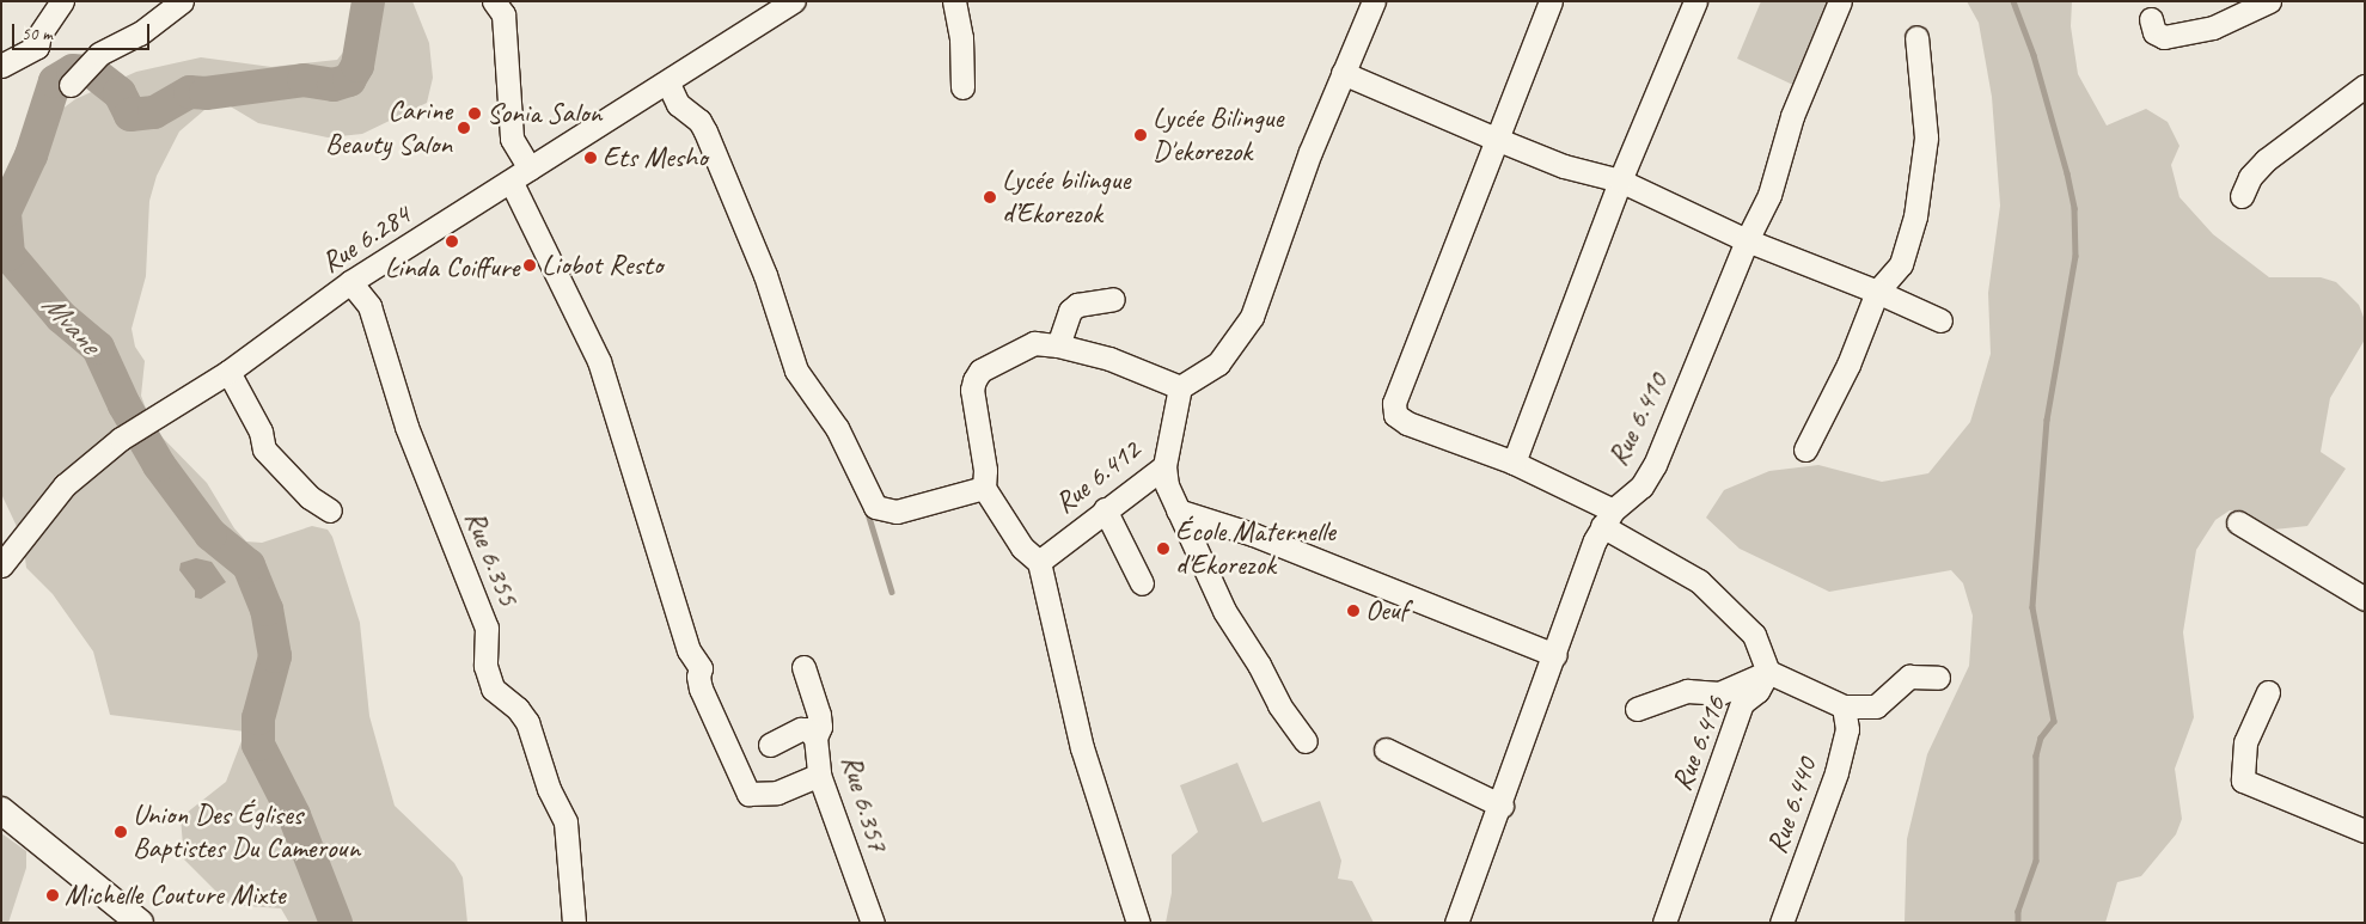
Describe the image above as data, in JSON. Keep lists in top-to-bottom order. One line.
{"streets":{"street":["Rue 6.284","Rue 6.410","Rue 6.412","Rue 6.355","Rue 6.416","Rue 6.357","Rue 6.440"]},"crossings":[["Rue 6.284","Rue 6.355"]],"water":["Mvane"],"places":["Sonia Salon","Carine Beauty Salon","Lycée Bilingue D'ekorezok","Ets Mesho","Lycée bilingue d’Ekorezok","Linda Coiffure","Liobot Resto","École Maternelle d'Ekorezok","Oeuf","Union Des Églises Baptistes Du Cameroun","Michelle Couture Mixte"],"scale_bar":"50 m"}
